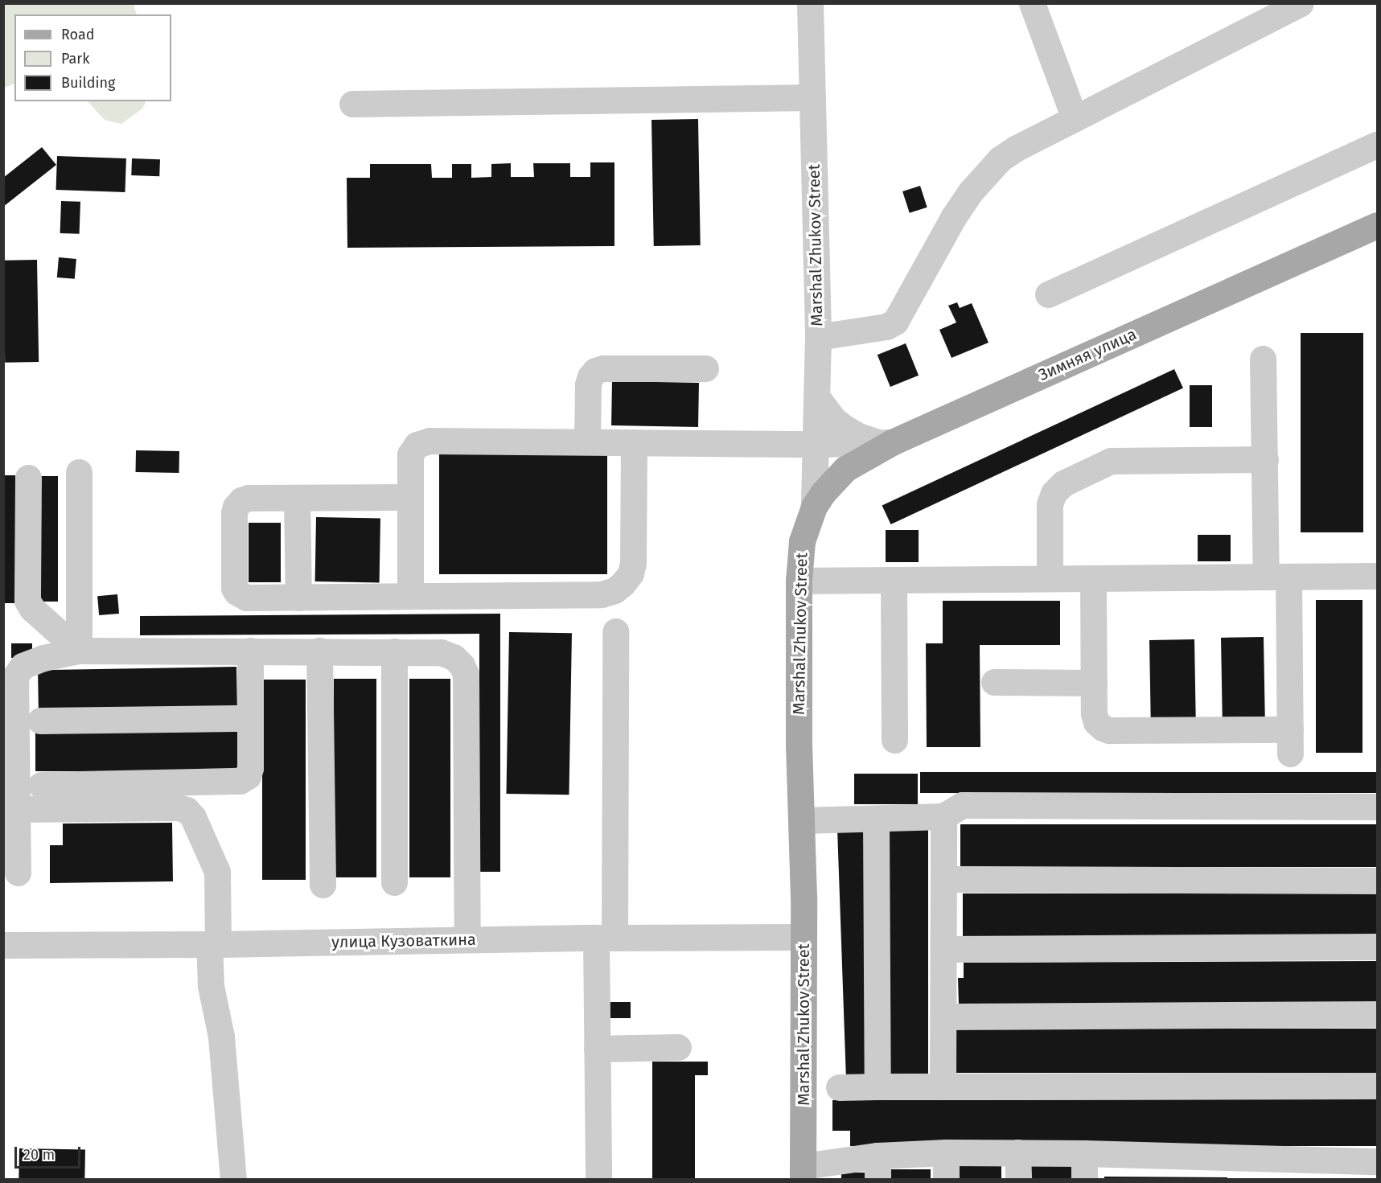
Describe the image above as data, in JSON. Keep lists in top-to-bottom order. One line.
{"streets":{"main road":["Marshal Zhukov Street","Зимняя улица"],"street":["улица Кузоваткина"]},"crossings":[["Marshal Zhukov Street","Зимняя улица"],["Marshal Zhukov Street","улица Кузоваткина"]],"legend":["Road","Park","Building"],"scale_bar":"20 m"}
